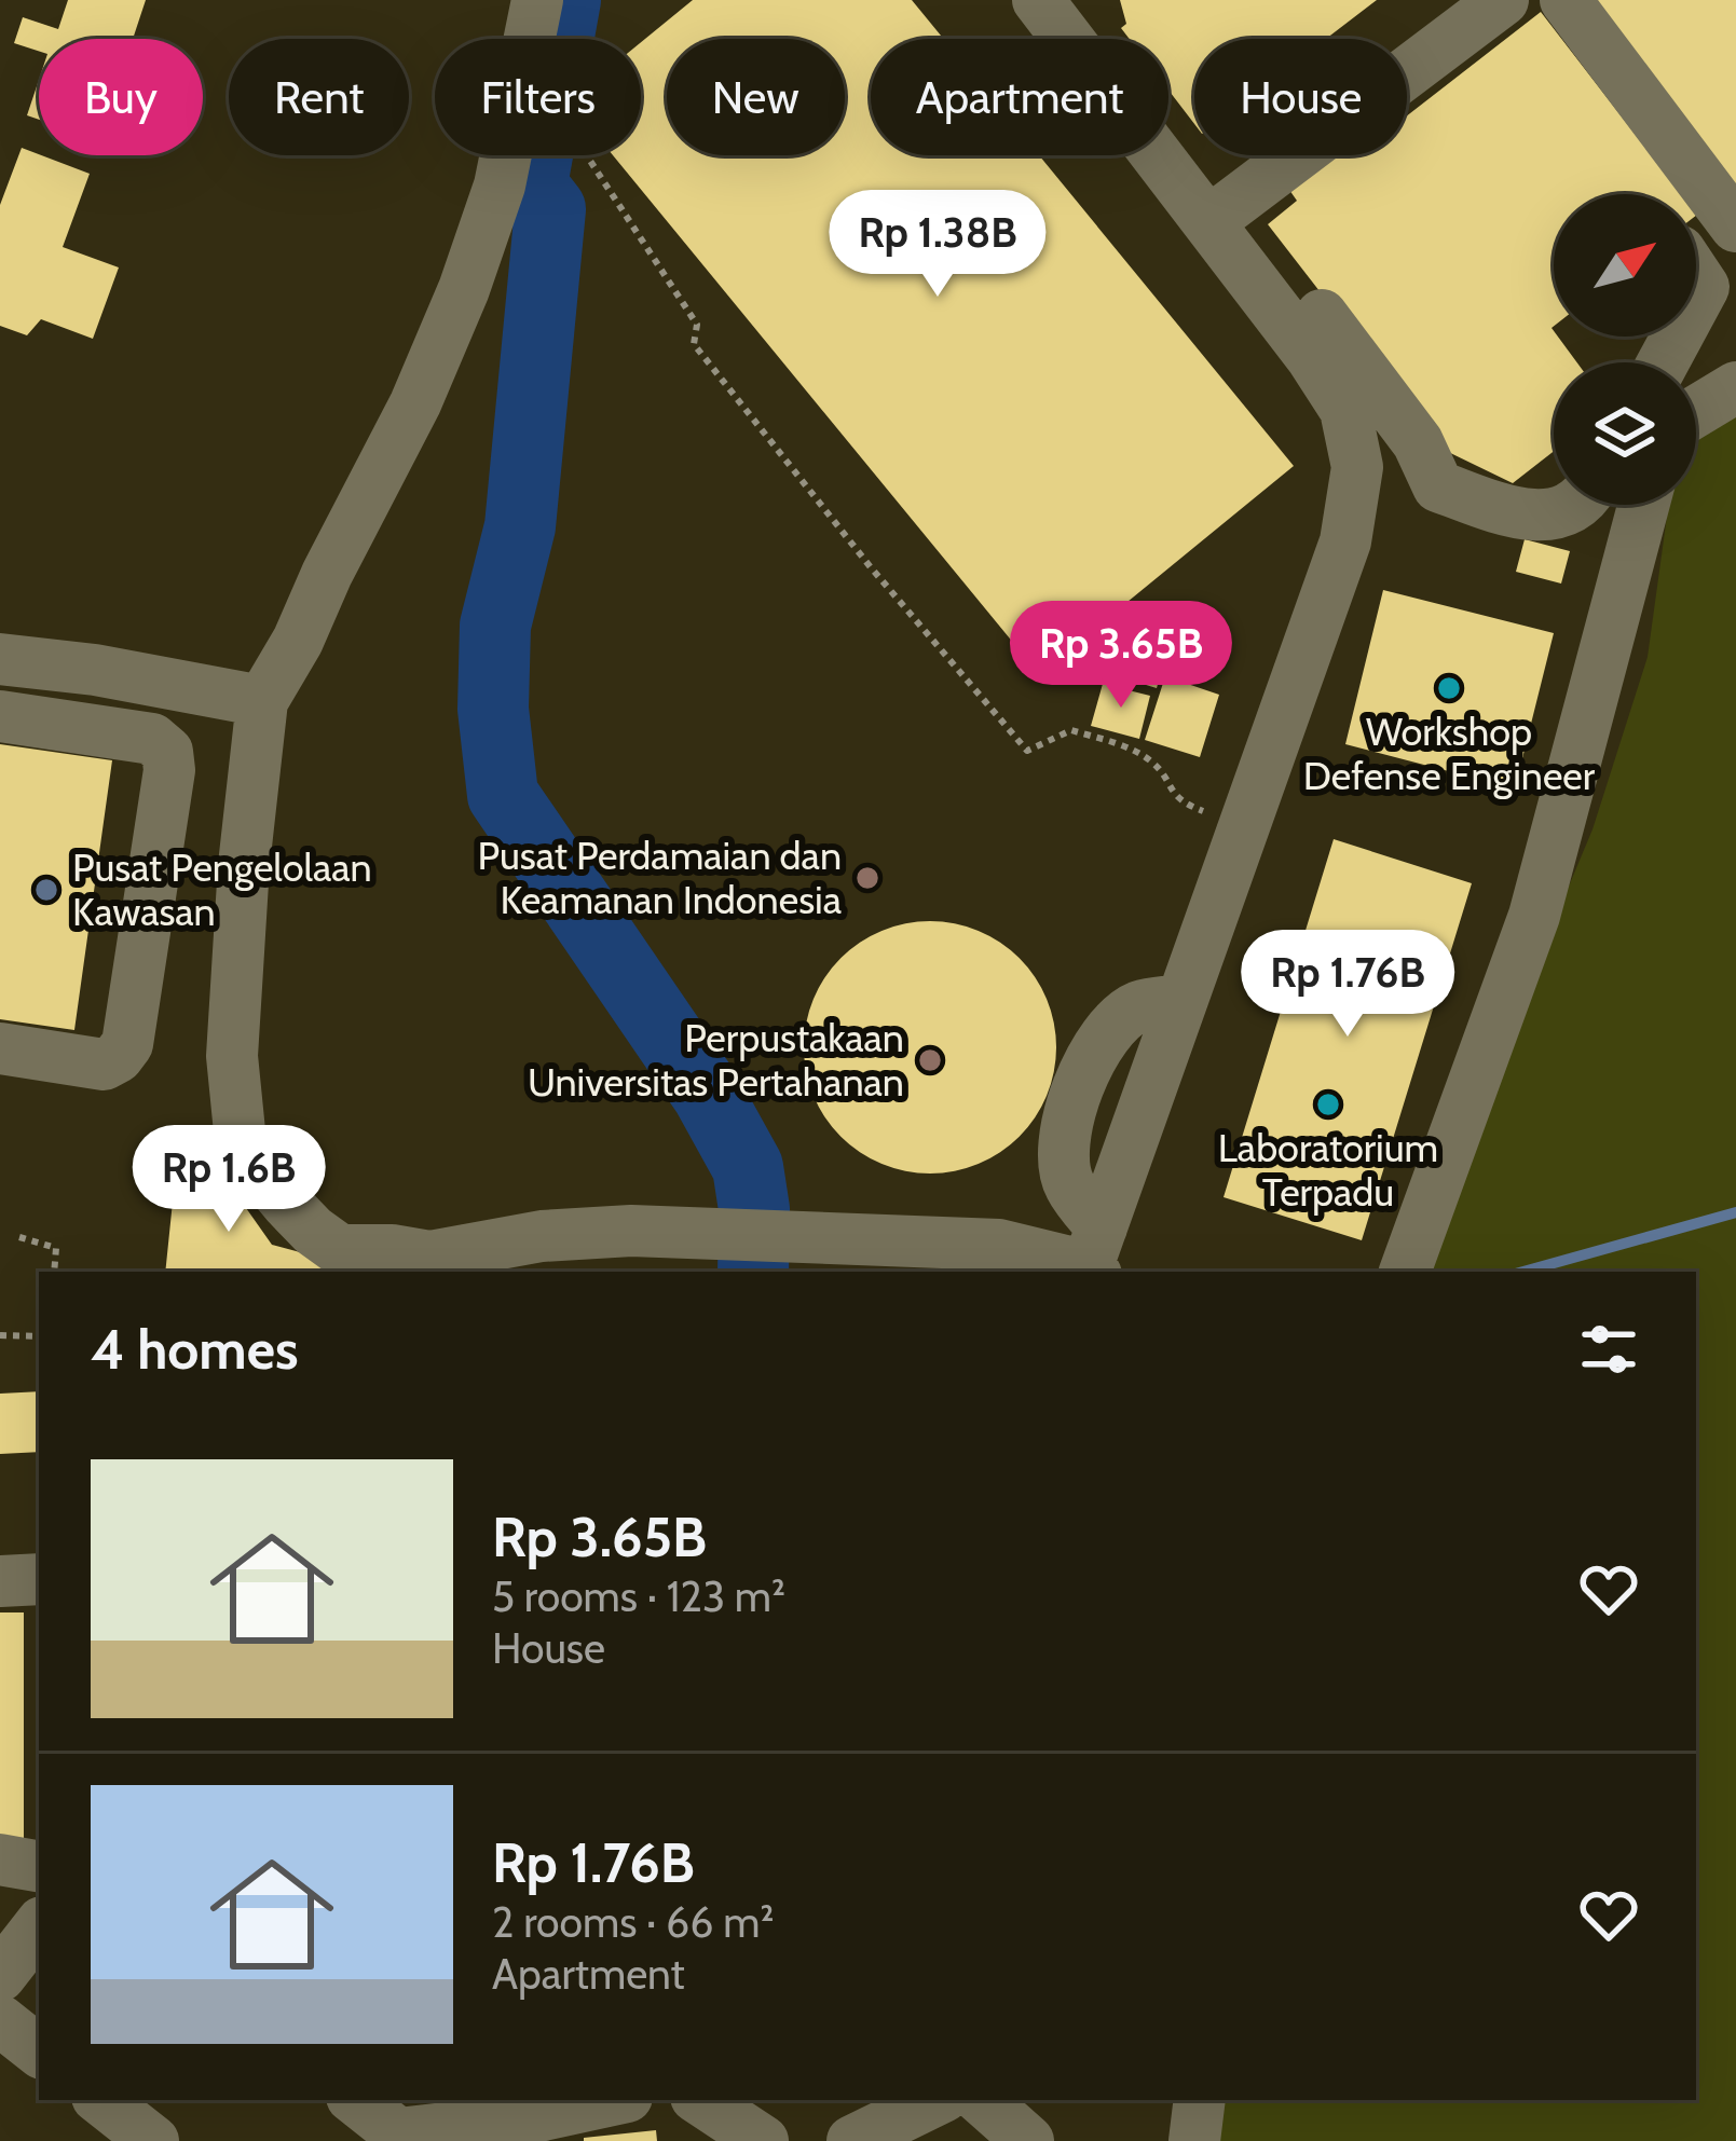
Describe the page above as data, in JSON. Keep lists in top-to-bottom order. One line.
{"places":["Workshop Defense Engineer","Pusat Perdamaian dan Keamanan Indonesia","Pusat Pengelolaan Kawasan","Perpustakaan Universitas Pertahanan","Laboratorium Terpadu"],"north":"top right","page":{"chip":["Buy","Rent","Filters","New","Apartment","House"],"price":["Rp 1.38B","Rp 3.65B","Rp 1.76B","Rp 1.6B"],"heading":"4 homes","list":[{"name":"Rp 3.65B","note":"5 rooms · 123 m² · House"},{"name":"Rp 1.76B","note":"2 rooms · 66 m² · Apartment"}]}}
